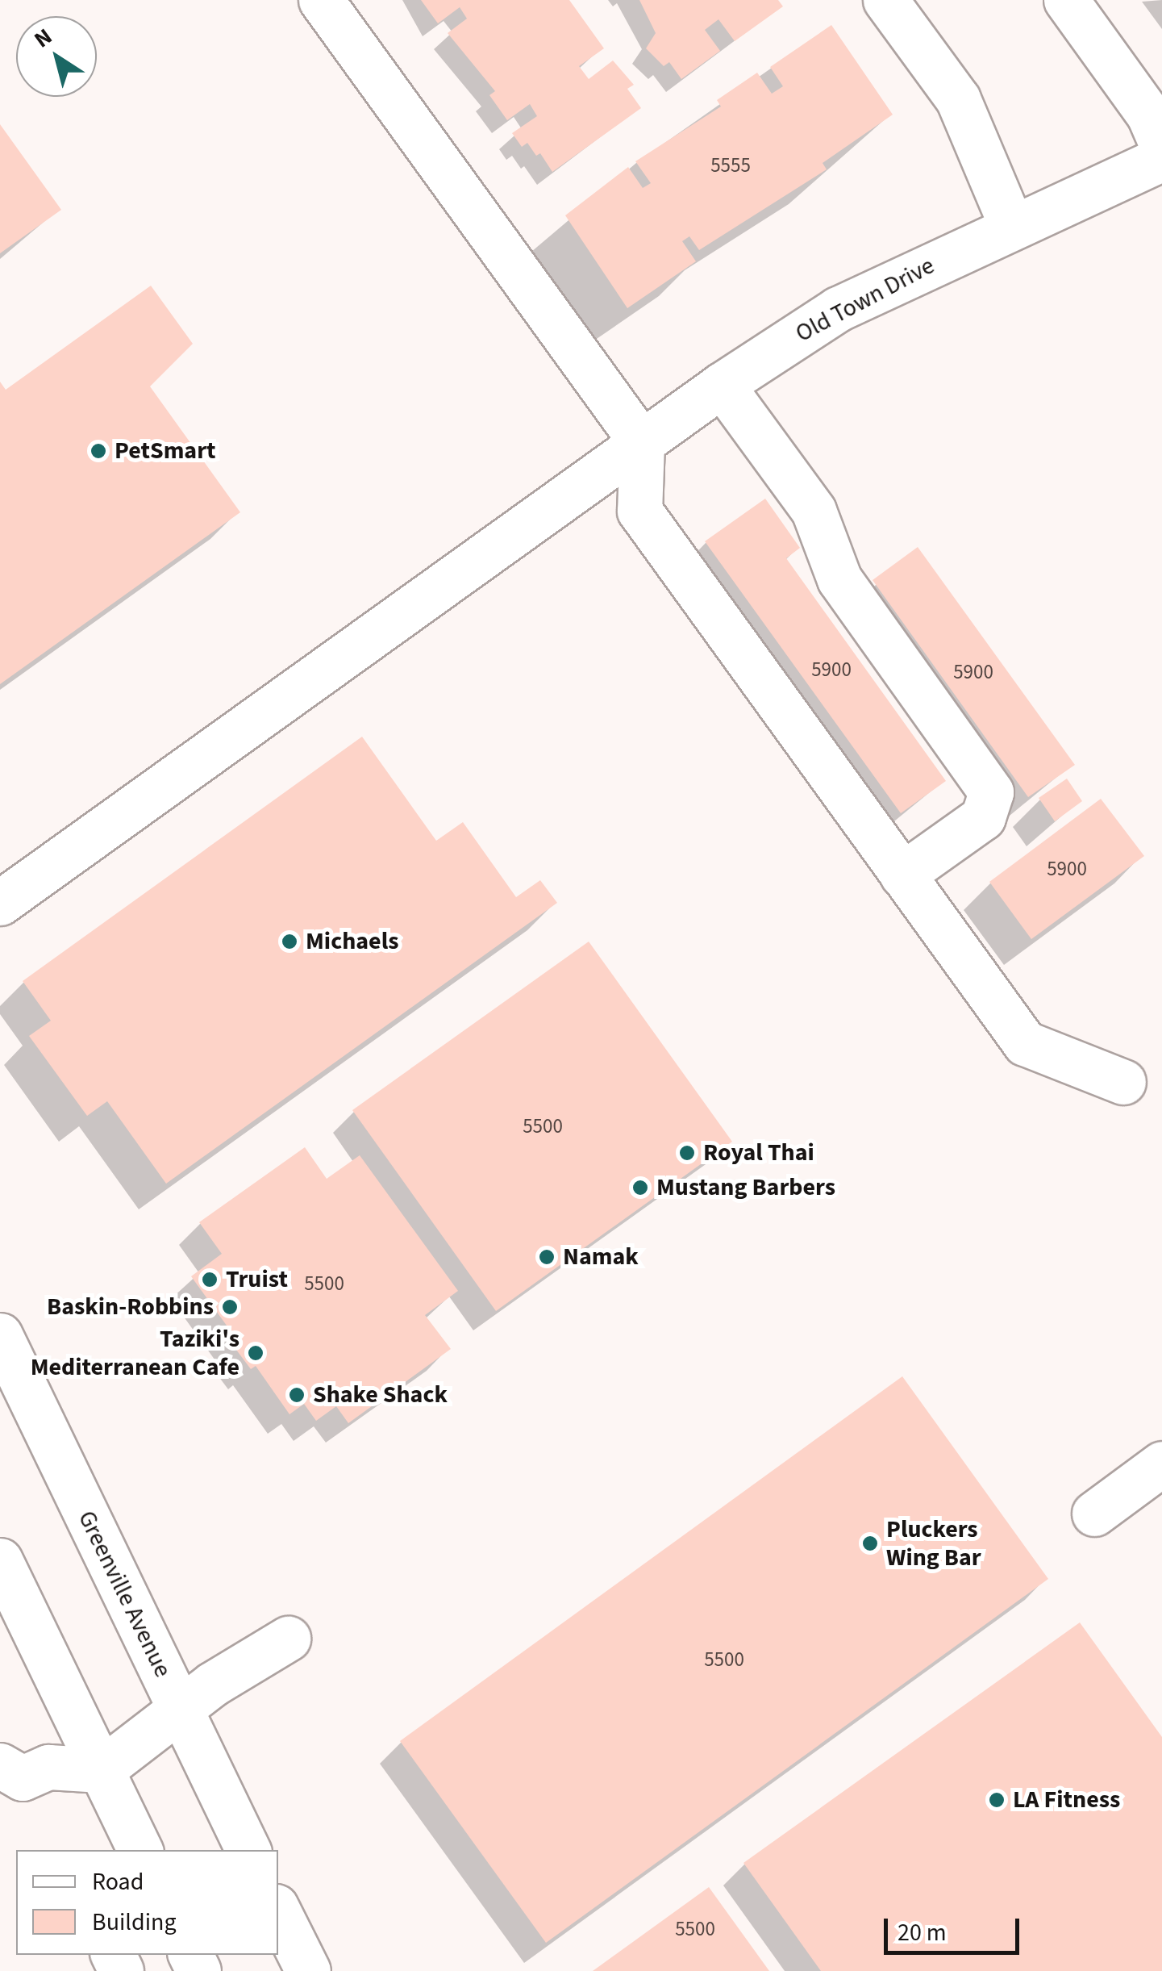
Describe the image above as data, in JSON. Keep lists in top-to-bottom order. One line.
{"streets":{"main road":["Old Town Drive","Greenville Avenue"]},"places":["PetSmart","Michaels","Royal Thai","Mustang Barbers","Namak","Truist","Baskin-Robbins","Taziki's Mediterranean Cafe","Shake Shack","Pluckers Wing Bar","LA Fitness"],"house_numbers":["5555","5900","5900","5900","5500","5500","5500","5500"],"legend":["Road","Building"],"scale_bar":"20 m","north":"top left"}
